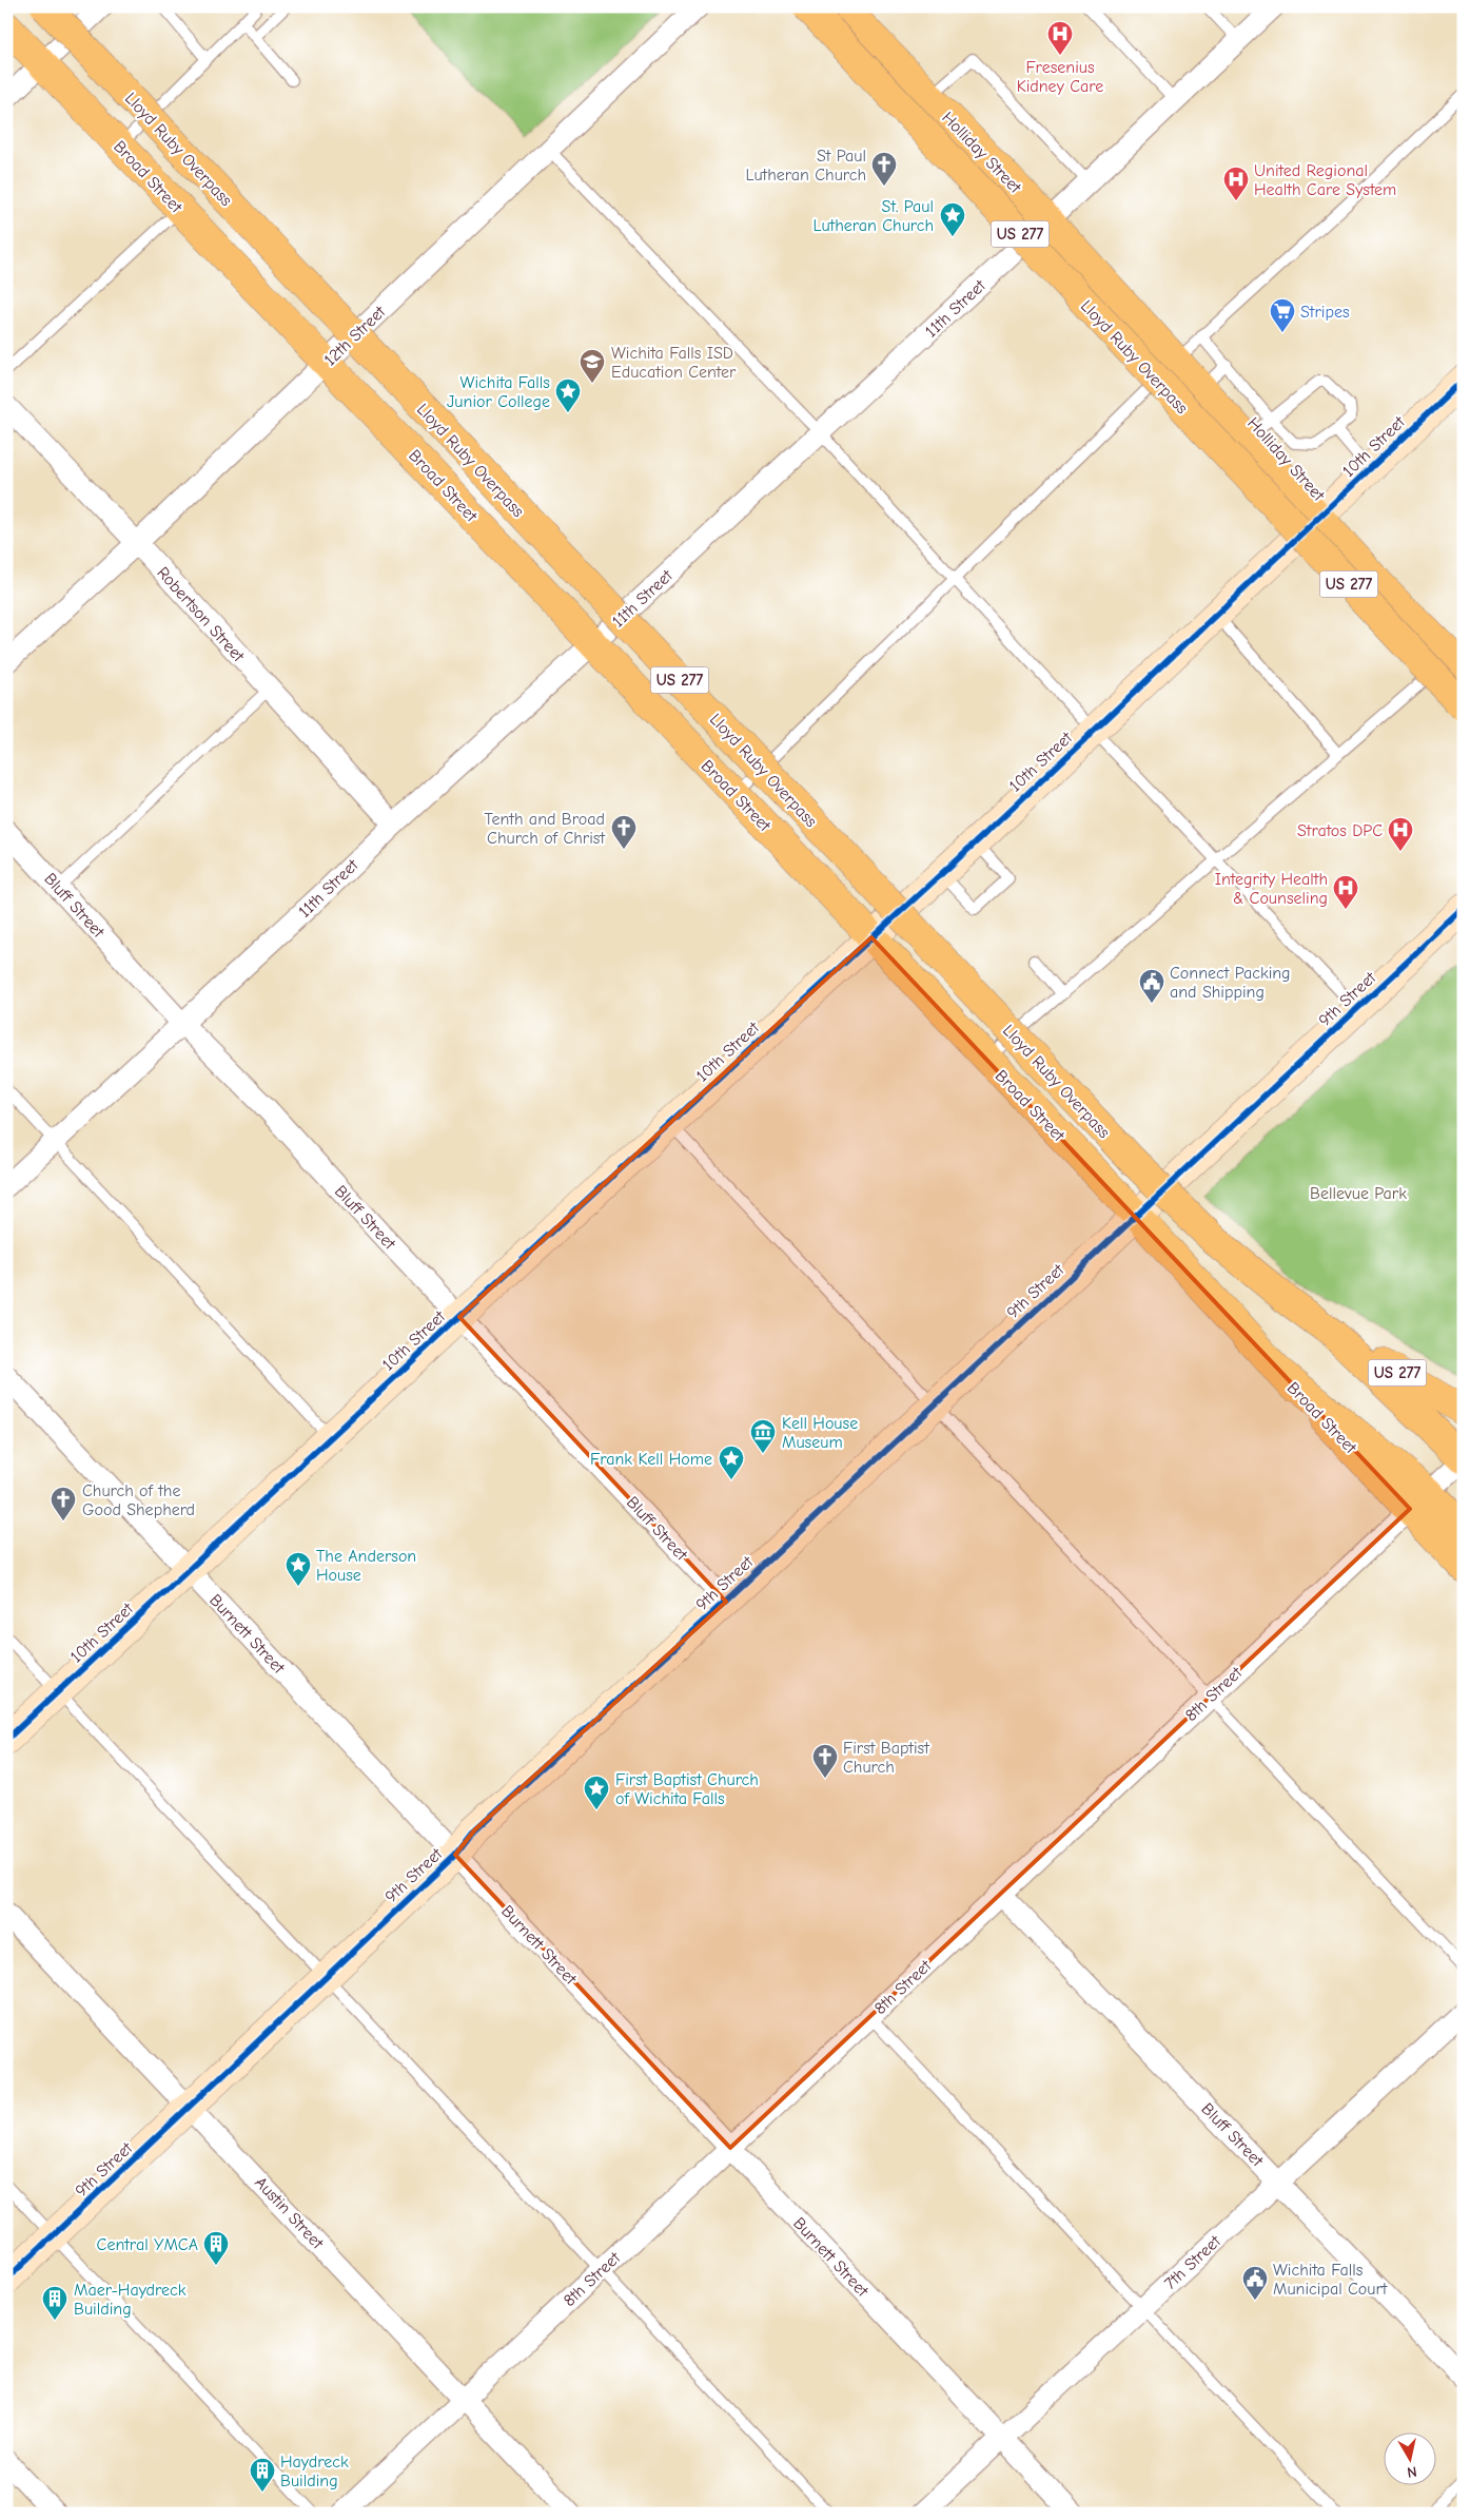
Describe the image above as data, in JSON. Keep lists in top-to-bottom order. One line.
{"streets":{"main road":["Lloyd Ruby Overpass","Holliday Street","Broad Street","US 277"],"street":["11th Street","12th Street","10th Street","Robertson Street","Bluff Street","9th Street","Burnett Street","8th Street","Austin Street","7th Street"]},"crossings":[["Holliday Street","11th Street"],["Holliday Street","10th Street"],["Broad Street","11th Street"],["Broad Street","12th Street"],["Broad Street","10th Street"],["Broad Street","9th Street"],["Broad Street","8th Street"],["11th Street","Robertson Street"],["11th Street","Bluff Street"],["12th Street","Robertson Street"],["10th Street","Bluff Street"],["10th Street","Burnett Street"],["Bluff Street","9th Street"],["Bluff Street","8th Street"],["Bluff Street","7th Street"],["9th Street","Burnett Street"],["9th Street","Austin Street"],["Burnett Street","8th Street"],["Burnett Street","7th Street"],["8th Street","Austin Street"]],"parks":["Bellevue Park"],"places":{"hospital":["Fresenius Kidney Care","United Regional Health Care System","Stratos DPC","Integrity Health & Counseling"],"church":["St Paul Lutheran Church","Tenth and Broad Church of Christ","Church of the Good Shepherd","First Baptist Church"],"place":["St. Paul Lutheran Church","Wichita Falls Junior College","Frank Kell Home","The Anderson House","First Baptist Church of Wichita Falls"],"supermarket":["Stripes"],"school or university":["Wichita Falls ISD Education Center"],"public building":["Connect Packing and Shipping","Wichita Falls Municipal Court"],"museum":["Kell House Museum"],"building":["Central YMCA","Maer-Haydreck Building","Haydreck Building"]},"north":"bottom"}
